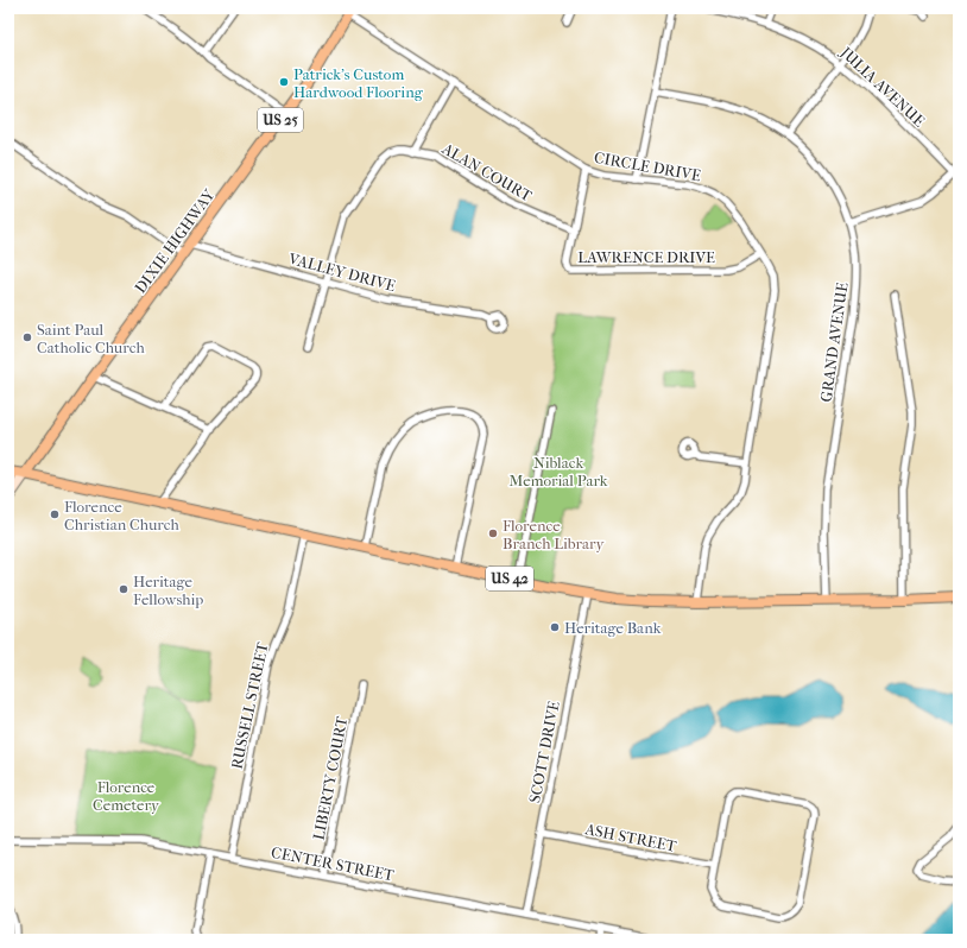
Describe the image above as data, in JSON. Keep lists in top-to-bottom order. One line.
{"streets":{"main road":["US 25","DIXIE HIGHWAY","US 42"],"street":["JULIA AVENUE","CIRCLE DRIVE","ALAN COURT","LAWRENCE DRIVE","VALLEY DRIVE","GRAND AVENUE","RUSSELL STREET","SCOTT DRIVE","LIBERTY COURT","ASH STREET","CENTER STREET"]},"crossings":[["CIRCLE DRIVE","DIXIE HIGHWAY"],["CIRCLE DRIVE","LAWRENCE DRIVE"],["CIRCLE DRIVE","US 42"],["ALAN COURT","LAWRENCE DRIVE"],["ALAN COURT","VALLEY DRIVE"],["DIXIE HIGHWAY","VALLEY DRIVE"],["DIXIE HIGHWAY","US 42"],["GRAND AVENUE","US 42"],["US 42","RUSSELL STREET"],["US 42","SCOTT DRIVE"],["RUSSELL STREET","CENTER STREET"],["SCOTT DRIVE","ASH STREET"],["SCOTT DRIVE","CENTER STREET"],["LIBERTY COURT","CENTER STREET"]],"parks":["Niblack Memorial Park","Florence Cemetery"],"places":["Patrick’s Custom Hardwood Flooring","Saint Paul Catholic Church","Florence Christian Church","Florence Branch Library","Heritage Fellowship","Heritage Bank"]}
